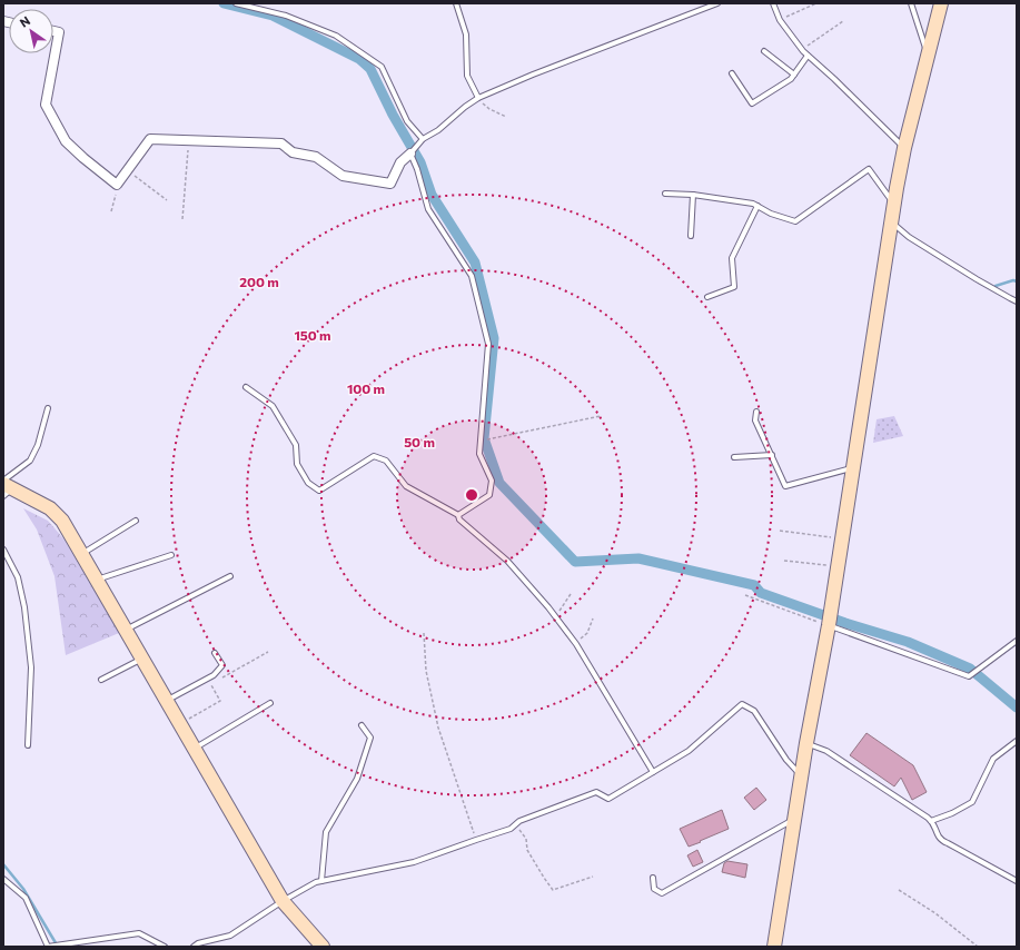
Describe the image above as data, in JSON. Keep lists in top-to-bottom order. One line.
{"north":"top left","rings":["200 m","150 m","100 m","50 m"]}
